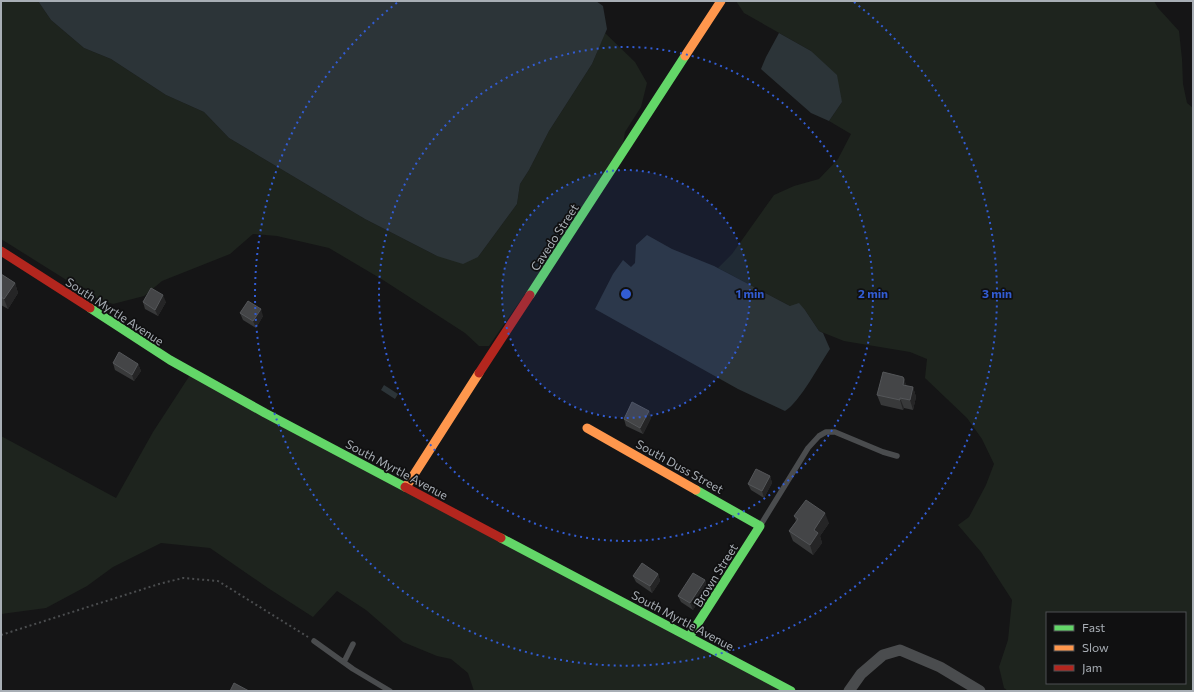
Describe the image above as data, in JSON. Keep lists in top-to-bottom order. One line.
{"streets":{"street":["Cavedo Street","South Myrtle Avenue","South Duss Street","Brown Street"]},"crossings":[["Cavedo Street","South Myrtle Avenue"],["South Myrtle Avenue","Brown Street"],["South Duss Street","Brown Street"]],"legend":["Fast","Slow","Jam"],"rings":["1 min","2 min","3 min"]}
